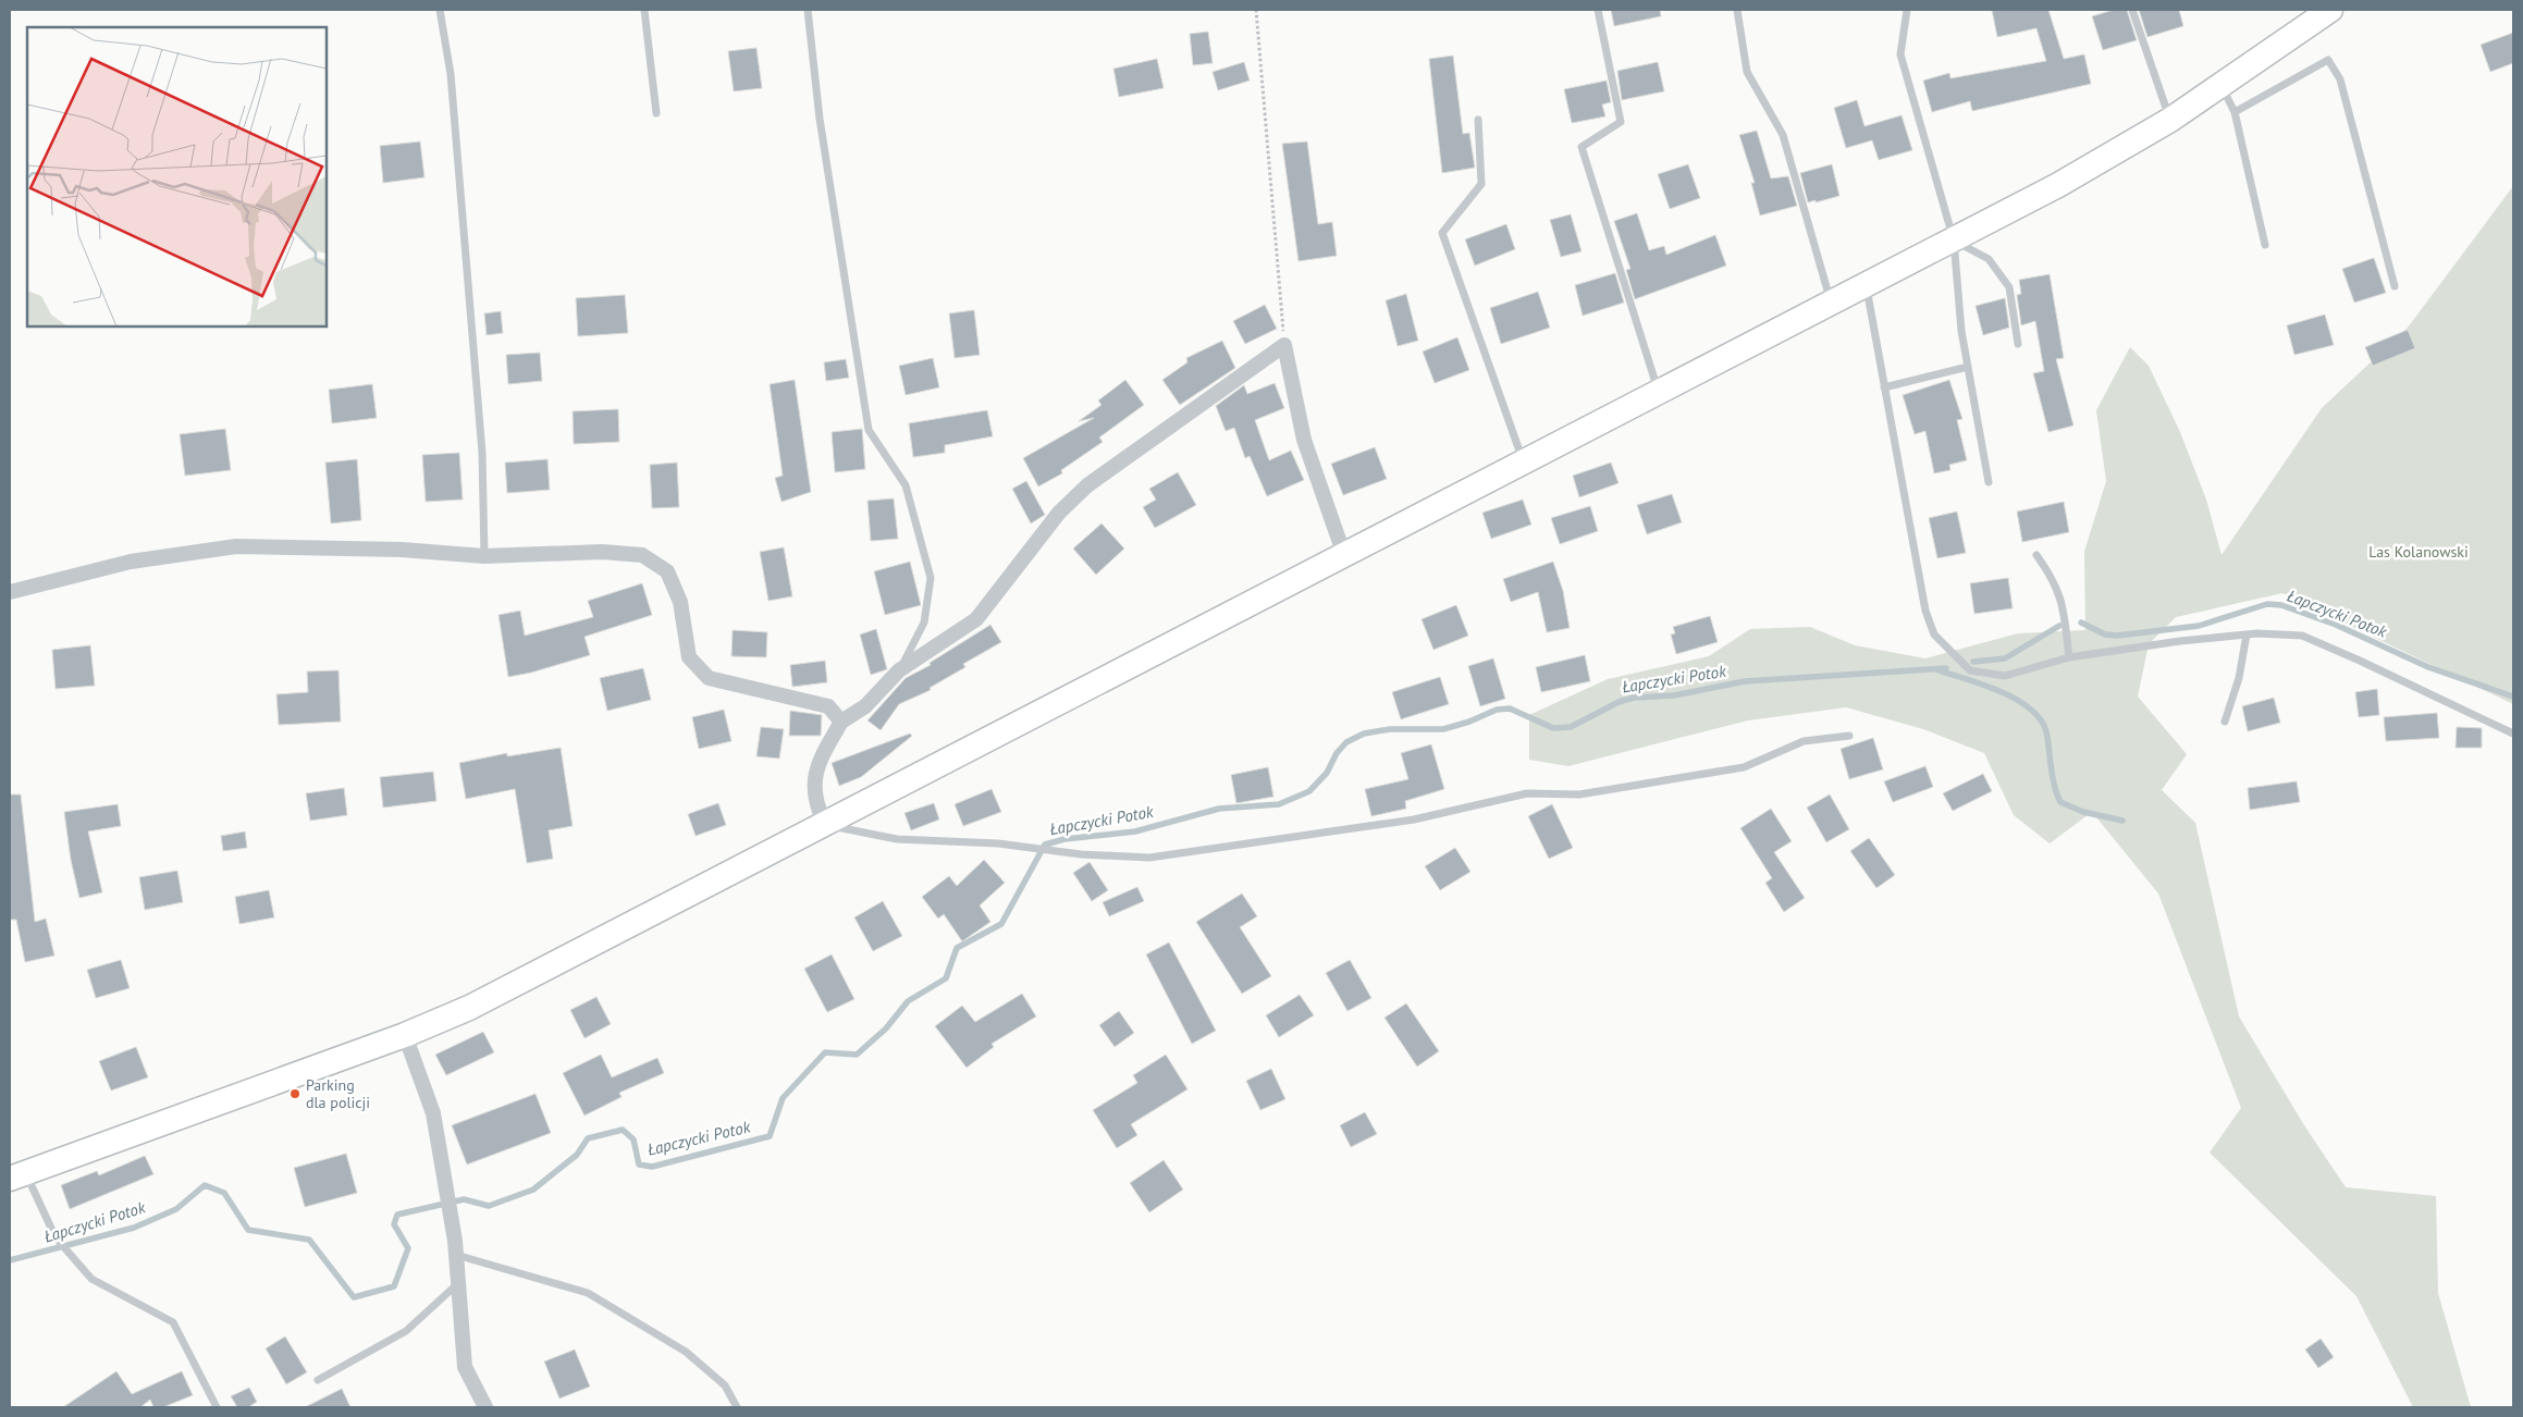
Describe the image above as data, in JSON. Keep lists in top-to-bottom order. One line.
{"water":["Łapczycki Potok"],"parks":["Las Kolanowski"],"places":["Parking dla policji"]}
